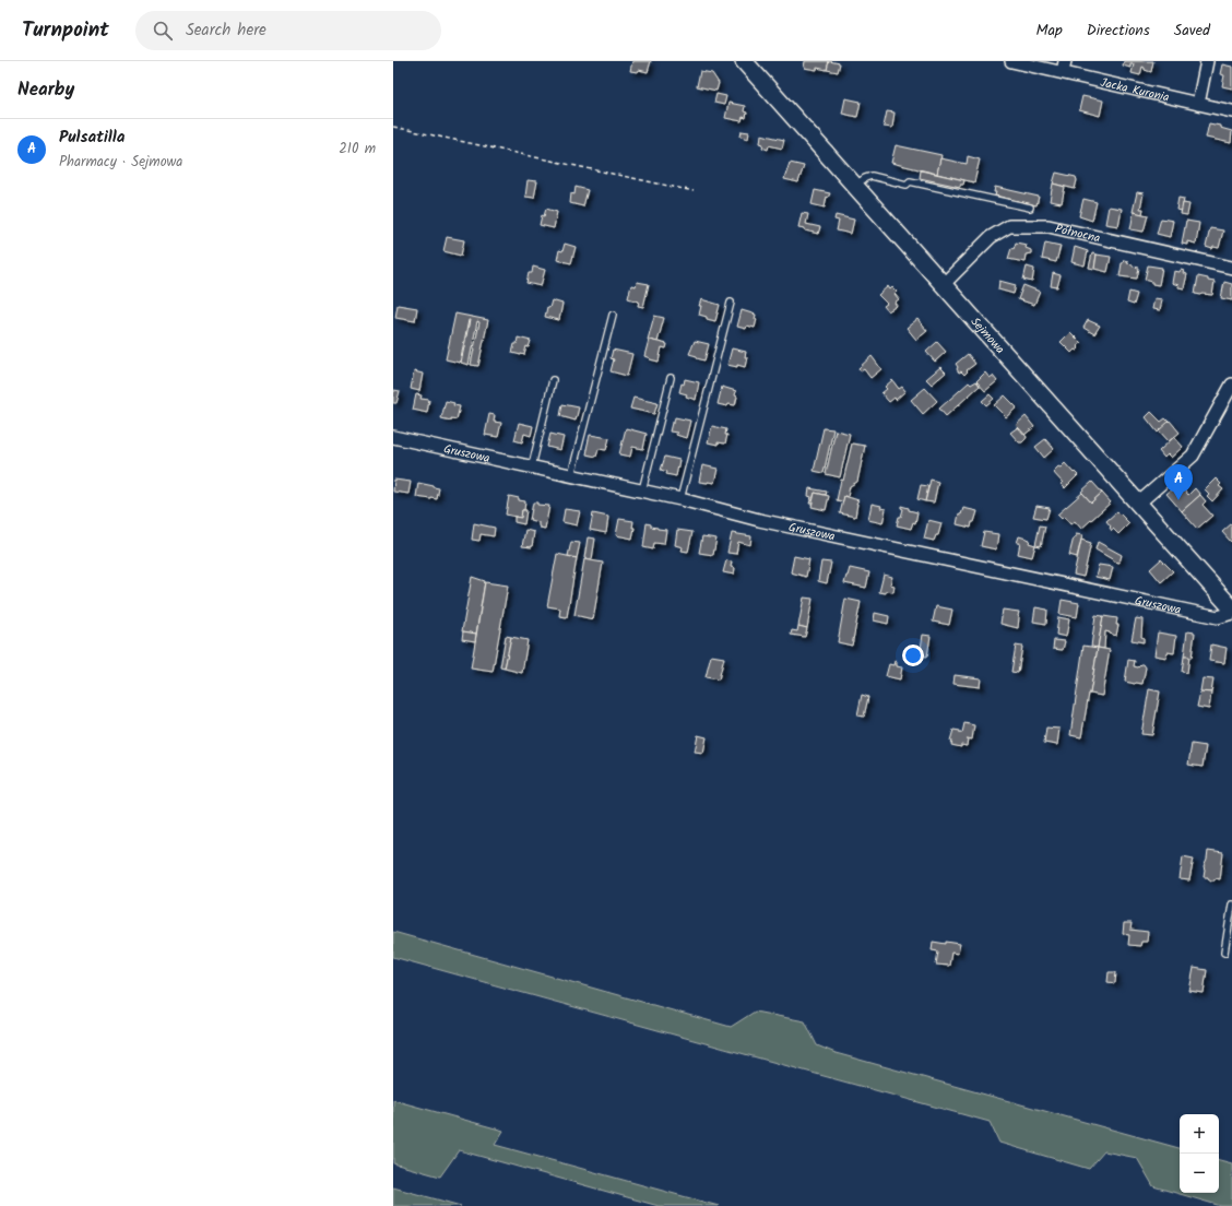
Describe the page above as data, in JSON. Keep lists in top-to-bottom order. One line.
{"streets":{"main road":["Sejmowa"],"street":["Jacka Kuronia","Północna","Gruszowa"]},"crossings":[["Północna","Sejmowa"]],"page":{"header":"Turnpoint","search":"Search here","nav":["Map","Directions","Saved"],"heading":"Nearby","list":[{"mark":"A","name":"Pulsatilla","note":"Pharmacy · Sejmowa","value":"210 m"}],"pins":"A","map_buttons":["+","−"]}}
